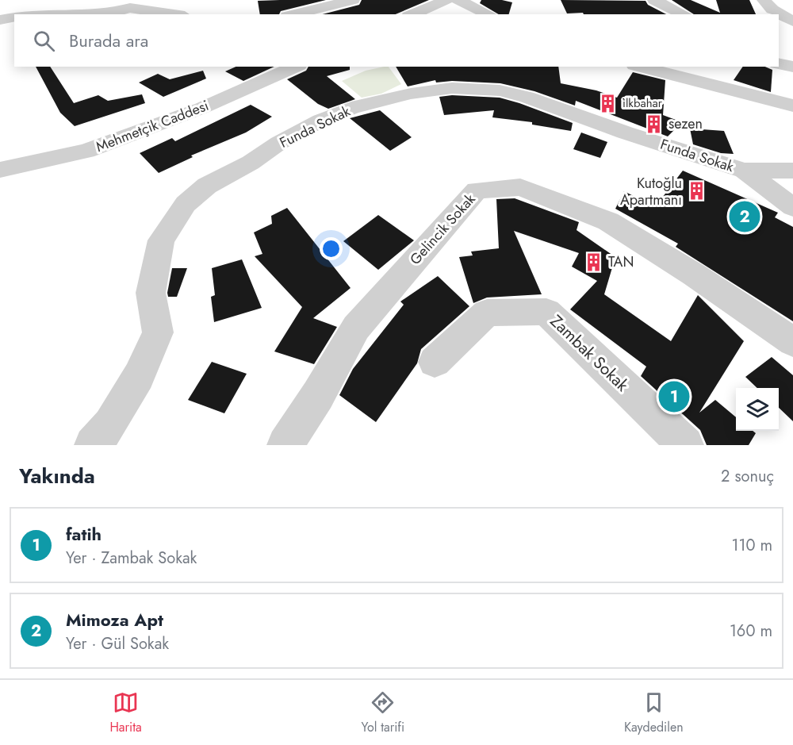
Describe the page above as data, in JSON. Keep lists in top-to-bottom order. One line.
{"streets":{"street":["Mehmetçik Caddesi","Funda Sokak","Gelincik Sokak","Zambak Sokak"]},"places":{"building":["ilkbahar","sezen","Kutoğlu Apartmanı","TAN"]},"page":{"search":"Burada ara","pins":["2","1"],"heading":["Yakında","2 sonuç"],"list":[{"mark":"1","name":"fatih","note":"Yer · Zambak Sokak","value":"110 m"},{"mark":"2","name":"Mimoza Apt","note":"Yer · Gül Sokak","value":"160 m"}],"nav":["Harita","Yol tarifi","Kaydedilen"]}}
